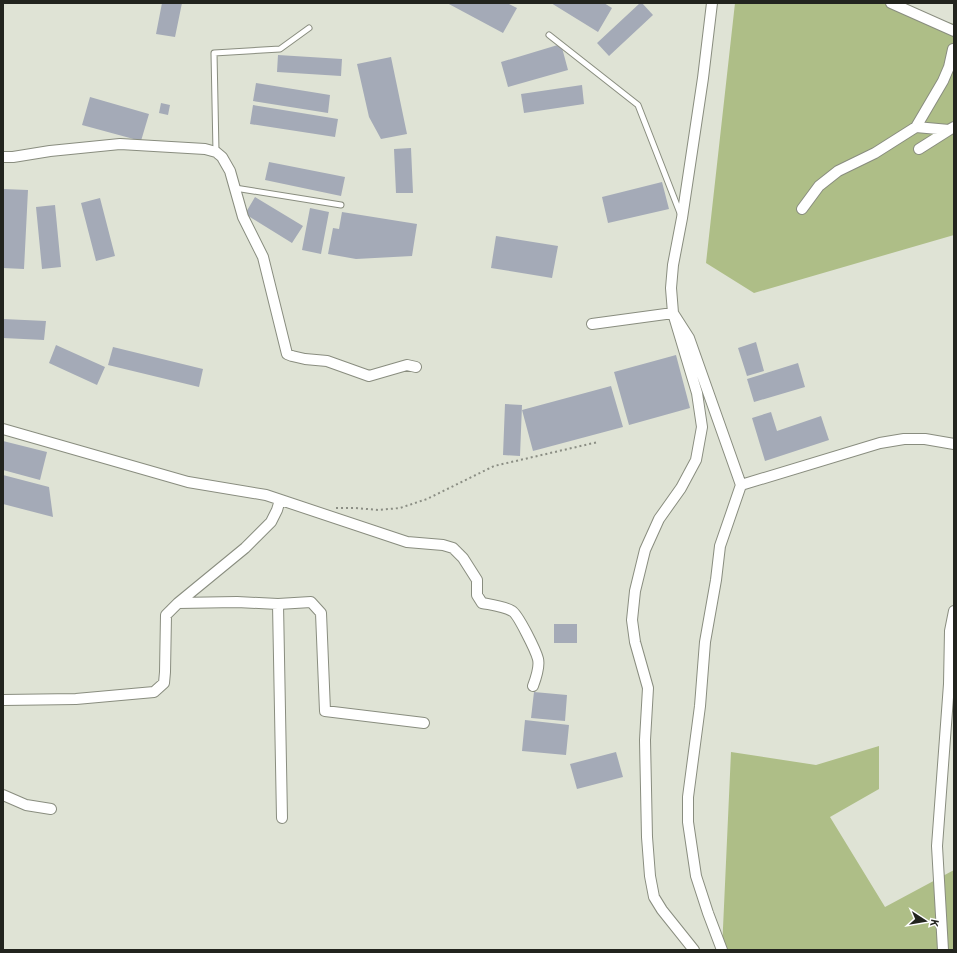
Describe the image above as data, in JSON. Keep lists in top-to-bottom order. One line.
{"north":"right"}
